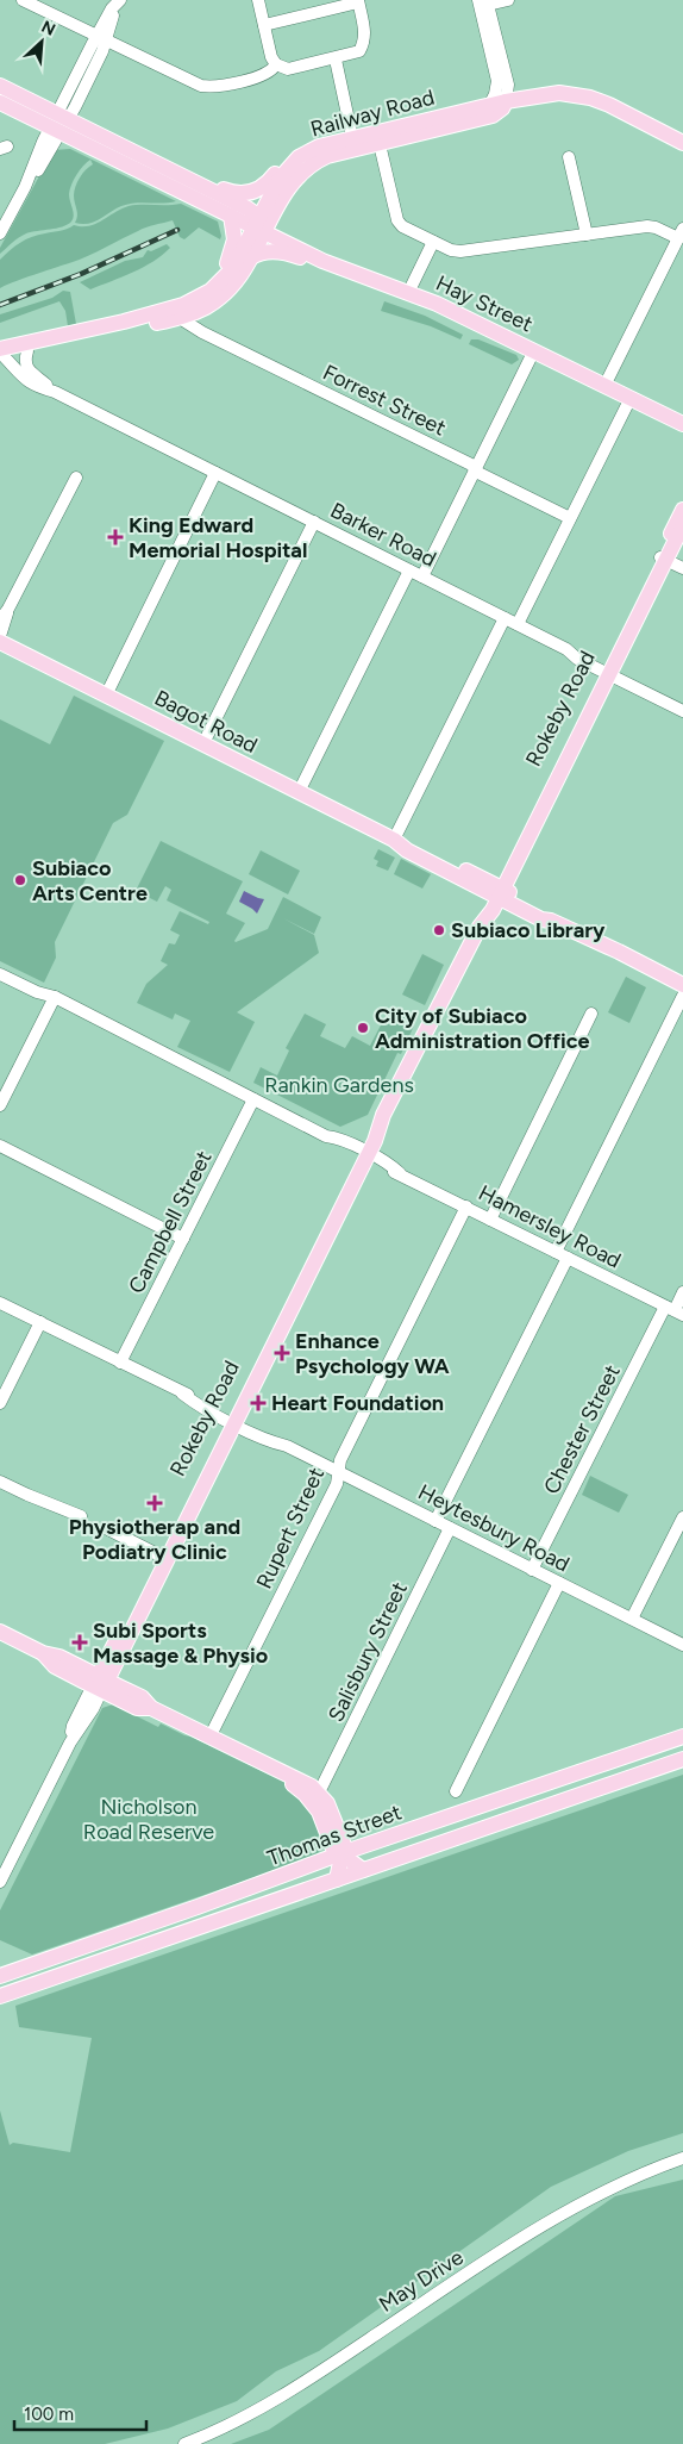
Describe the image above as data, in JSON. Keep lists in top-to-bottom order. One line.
{"streets":{"main road":["Railway Road","Hay Street","Rokeby Road","Bagot Road","Thomas Street"],"street":["Forrest Street","Barker Road","Campbell Street","Hamersley Road","Chester Street","Rupert Street","Heytesbury Road","Salisbury Street","May Drive"]},"crossings":[["Railway Road","Hay Street"],["Railway Road","Barker Road"],["Barker Road","Rokeby Road"],["Rokeby Road","Bagot Road"],["Rokeby Road","Hamersley Road"],["Rokeby Road","Heytesbury Road"],["Campbell Street","Hamersley Road"],["Campbell Street","Heytesbury Road"],["Hamersley Road","Chester Street"],["Hamersley Road","Rupert Street"],["Chester Street","Heytesbury Road"],["Rupert Street","Heytesbury Road"],["Heytesbury Road","Salisbury Street"]],"parks":["Rankin Gardens","Nicholson Road Reserve"],"places":{"health":["King Edward Memorial Hospital","Enhance Psychology WA","Heart Foundation","Physiotherap and Podiatry Clinic","Subi Sports Massage & Physio"],"other":["Subiaco Arts Centre","Subiaco Library","City of Subiaco Administration Office"]},"scale_bar":"100 m","north":"top right"}
